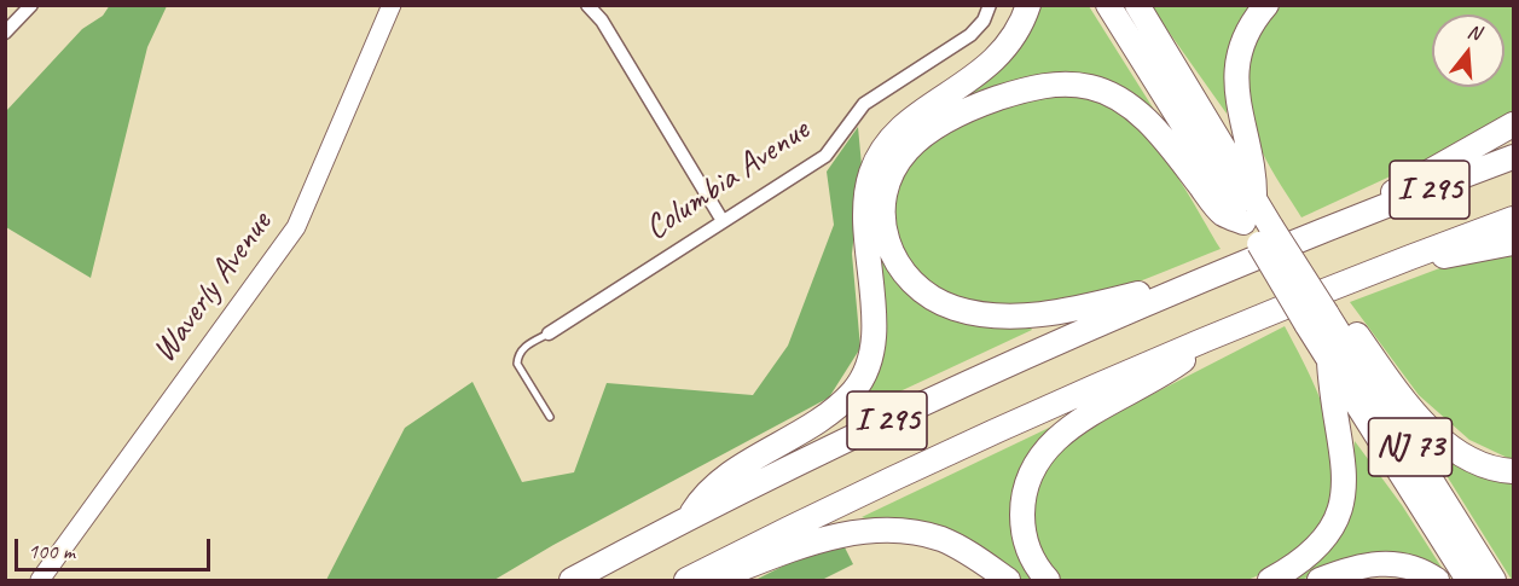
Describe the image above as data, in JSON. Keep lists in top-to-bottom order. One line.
{"streets":{"highway":["I 295","NJ 73"],"street":["Columbia Avenue","Waverly Avenue"]},"scale_bar":"100 m","north":"top"}
